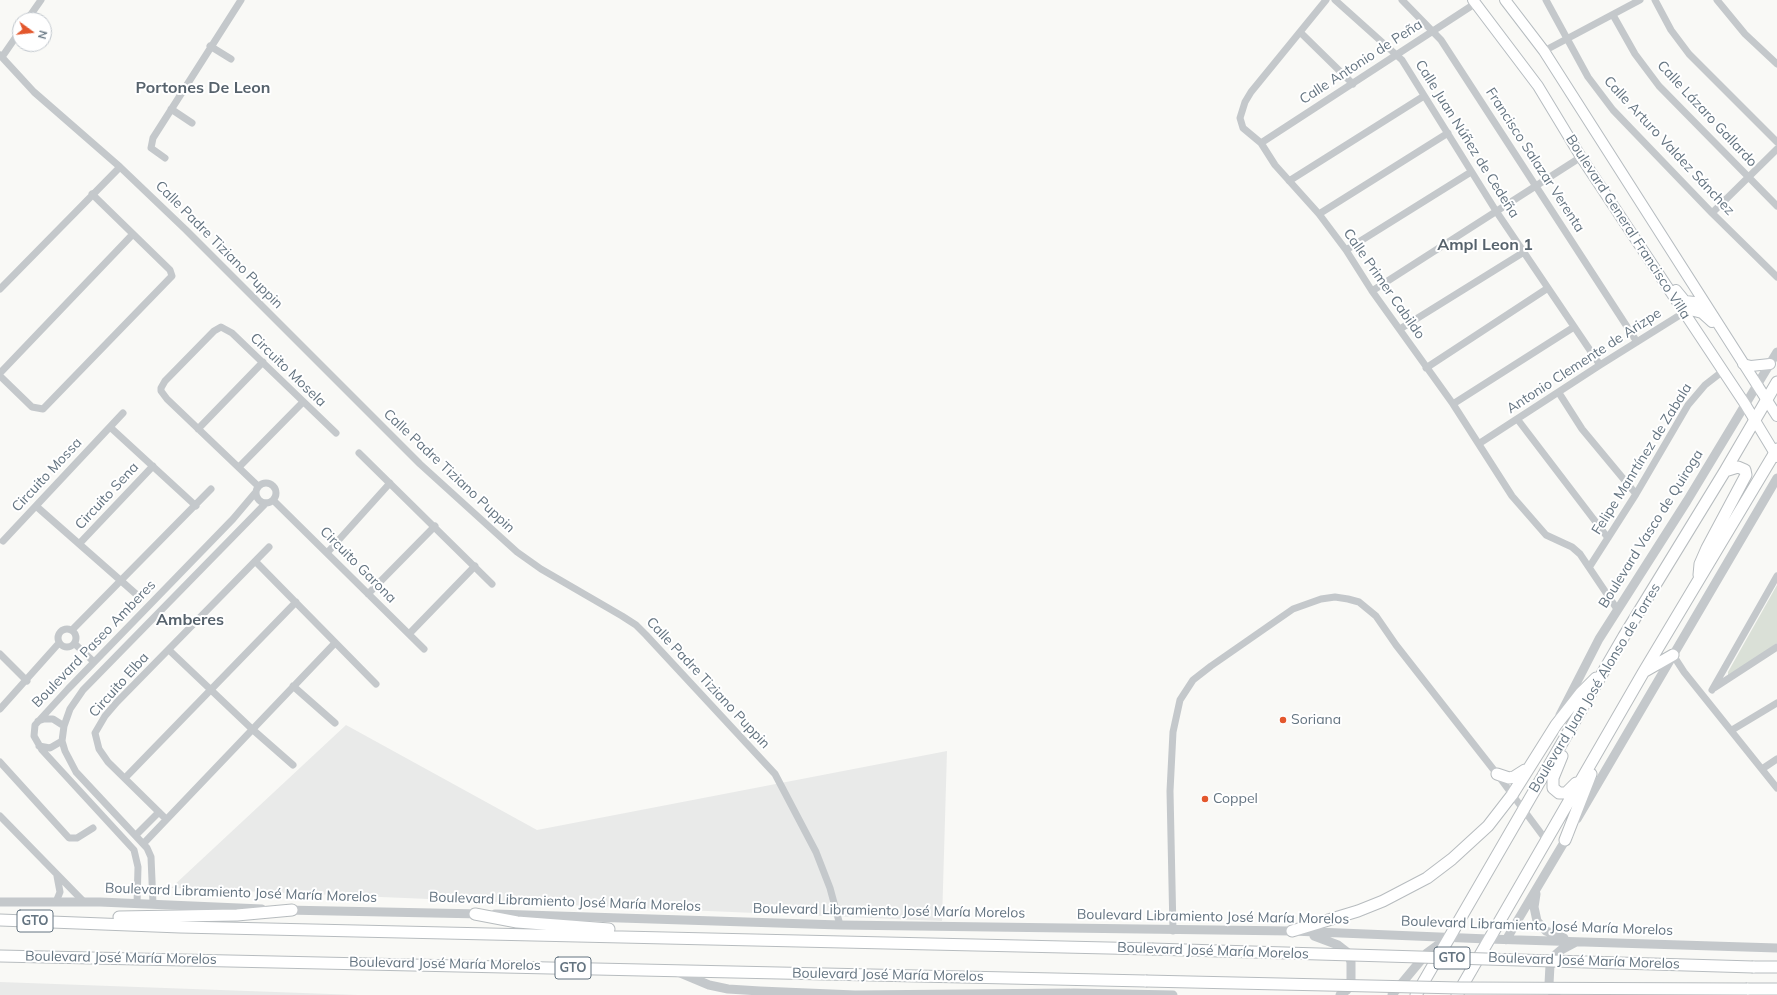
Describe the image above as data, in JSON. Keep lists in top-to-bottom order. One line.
{"streets":{"main road":["Boulevard General Francisco Villa","Boulevard Juan José Alonso de Torres","GTO","Boulevard José María Morelos"],"street":["Calle Antonio de Peña","Calle Lázaro Gallardo","Calle Juan Núñez de Cedeña","Calle Arturo Valdez Sánchez","Francisco Salazar Verenta","Calle Padre Tiziano Puppin","Calle Primer Cabildo","Antonio Clemente de Arizpe","Circuito Mosela","Felipe Manrtínez de Zabala","Circuito Mossa","Circuito Sena","Boulevard Vasco de Quiroga","Circuito Garona","Boulevard Paseo Amberes","Circuito Elba","Boulevard Libramiento José María Morelos"]},"crossings":[["Calle Antonio de Peña","Calle Juan Núñez de Cedeña"],["Calle Antonio de Peña","Francisco Salazar Verenta"],["Calle Antonio de Peña","Boulevard General Francisco Villa"],["Calle Antonio de Peña","Calle Primer Cabildo"],["Calle Juan Núñez de Cedeña","Antonio Clemente de Arizpe"],["Francisco Salazar Verenta","Antonio Clemente de Arizpe"],["Boulevard General Francisco Villa","Antonio Clemente de Arizpe"],["Boulevard General Francisco Villa","Felipe Manrtínez de Zabala"],["Boulevard General Francisco Villa","Boulevard Vasco de Quiroga"],["Boulevard General Francisco Villa","Boulevard Juan José Alonso de Torres"],["Calle Padre Tiziano Puppin","Boulevard Libramiento José María Morelos"],["Calle Primer Cabildo","Antonio Clemente de Arizpe"],["Calle Primer Cabildo","Felipe Manrtínez de Zabala"],["Calle Primer Cabildo","Boulevard Vasco de Quiroga"],["Circuito Mossa","Circuito Sena"],["Circuito Garona","Boulevard Paseo Amberes"],["Boulevard Paseo Amberes","Boulevard Libramiento José María Morelos"],["Boulevard Juan José Alonso de Torres","Boulevard Libramiento José María Morelos"]],"districts":["Portones De Leon","Ampl Leon 1","Amberes"],"places":["Soriana","Coppel"],"north":"right"}
